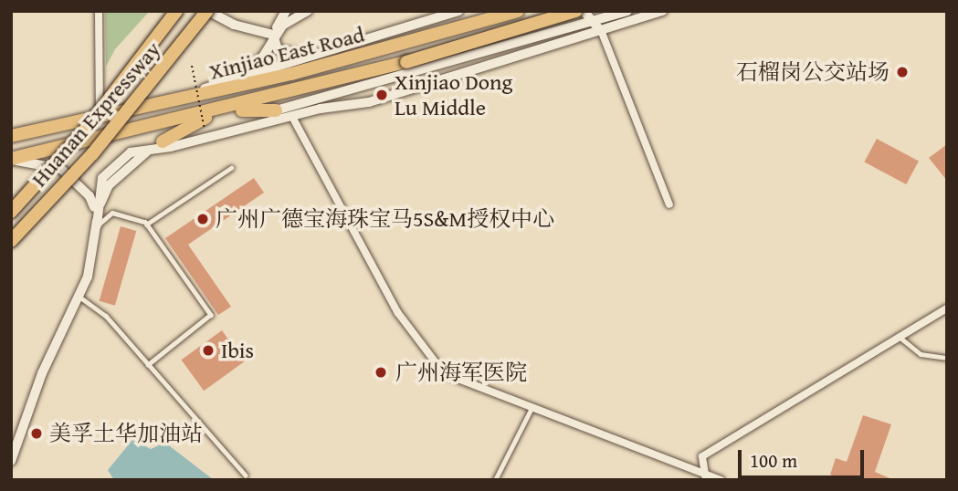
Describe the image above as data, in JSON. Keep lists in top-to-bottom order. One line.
{"streets":{"highway":["Xinjiao East Road","Huanan Expressway"]},"places":["石榴岗公交站场","Xinjiao Dong Lu Middle","广州广德宝海珠宝马5S&M授权中心","Ibis","广州海军医院","美孚土华加油站"],"scale_bar":"100 m"}
